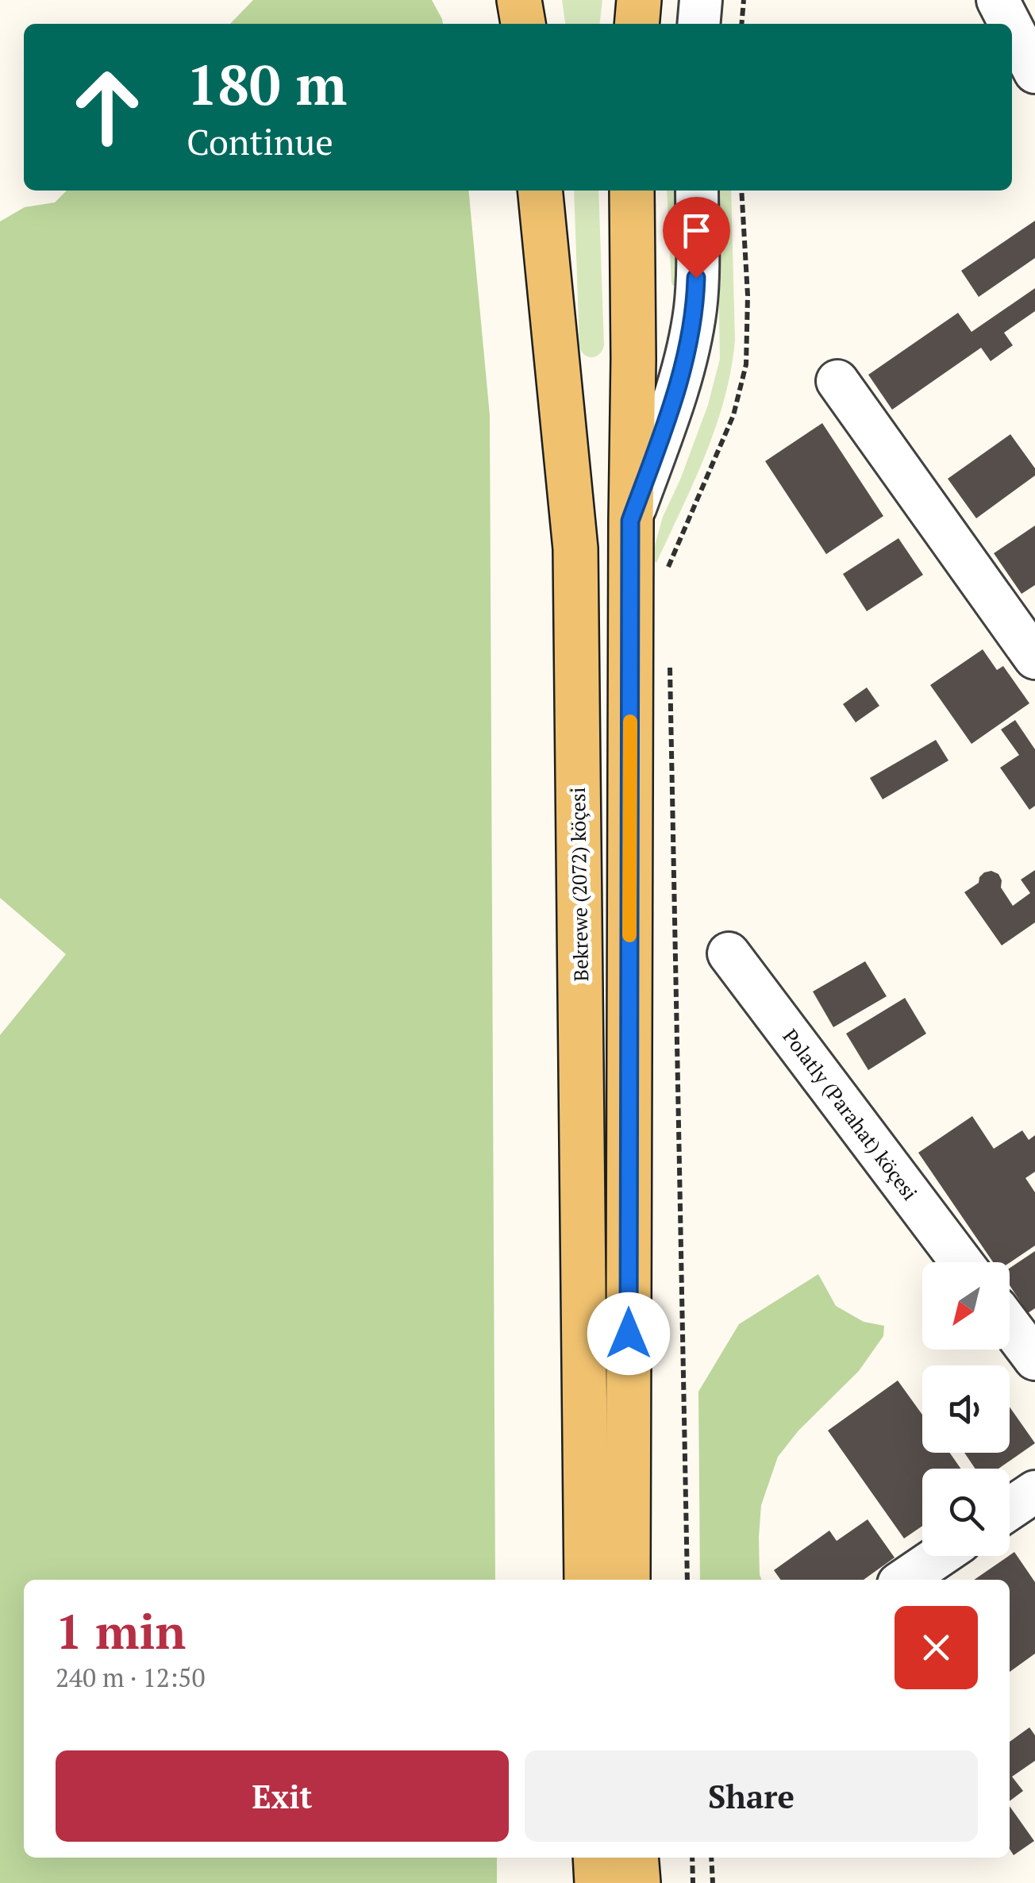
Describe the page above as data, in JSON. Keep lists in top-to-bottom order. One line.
{"streets":{"main road":["Bekrewe (2072) köçesi"],"street":["Polatly (Parahat) köçesi"]},"north":"bottom left","page":{"turn":["180 m","Continue"],"heading":["1 min","240 m · 12:50"],"buttons":["Exit","Share"]}}
